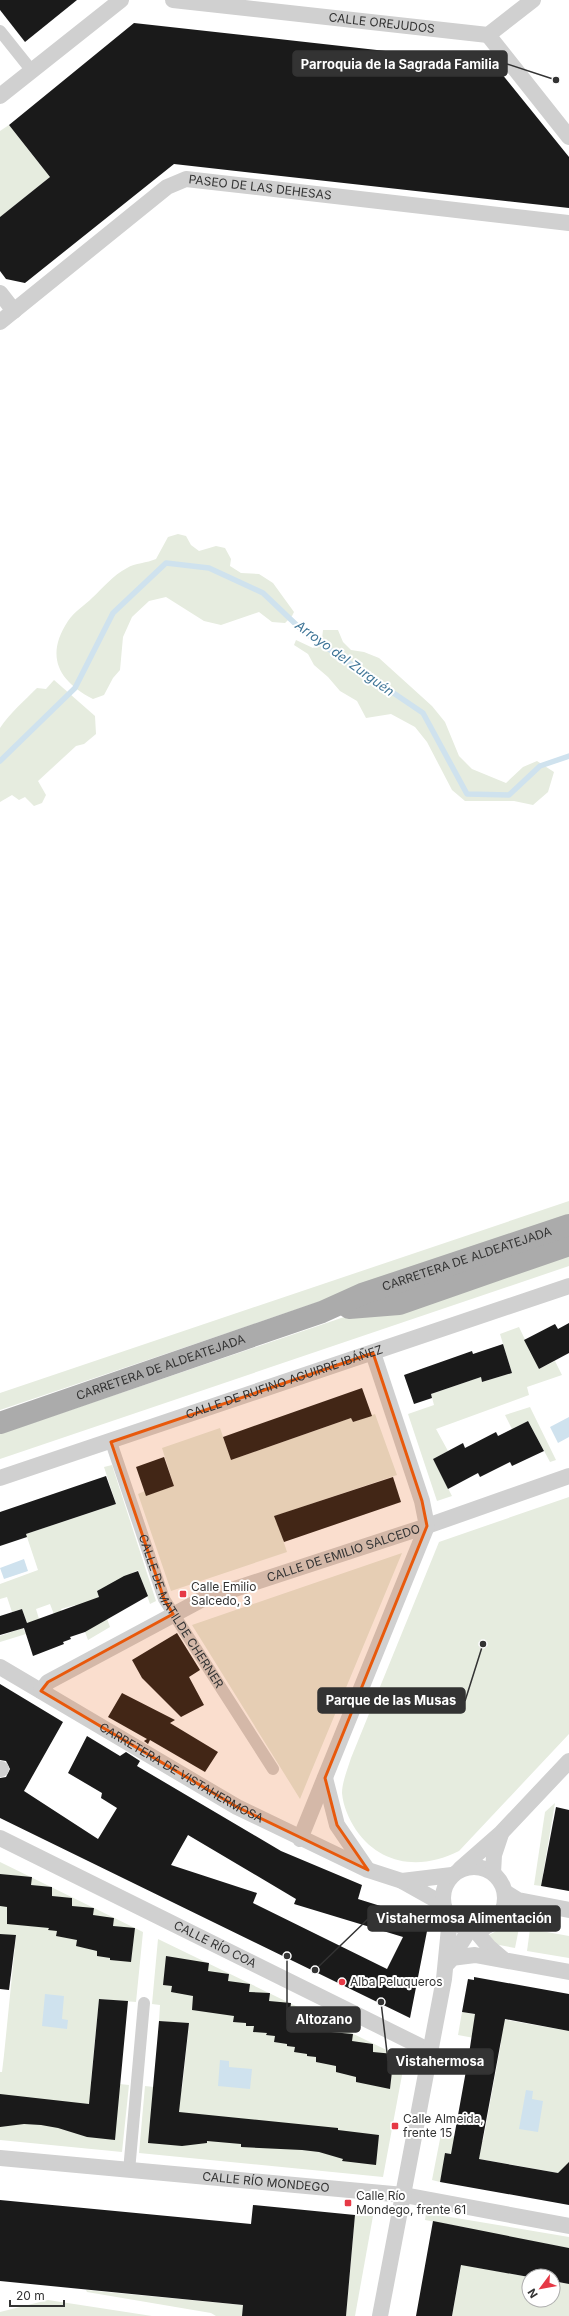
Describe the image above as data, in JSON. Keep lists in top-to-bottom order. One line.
{"streets":{"main road":["CARRETERA DE ALDEATEJADA"],"street":["CALLE OREJUDOS","PASEO DE LAS DEHESAS","CALLE DE RUFINO AGUIRRE IBÁÑEZ","CALLE DE EMILIO SALCEDO","CALLE DE MATILDE CHERNER","CARRETERA DE VISTAHERMOSA","CALLE RÍO COA","CALLE RÍO MONDEGO"]},"crossings":[["CALLE DE RUFINO AGUIRRE IBÁÑEZ","CALLE DE MATILDE CHERNER"],["CALLE DE EMILIO SALCEDO","CALLE DE MATILDE CHERNER"],["CALLE DE EMILIO SALCEDO","CARRETERA DE VISTAHERMOSA"]],"water":["Arroyo del Zurguén"],"places":{"other":["Parroquia de la Sagrada Familia","Parque de las Musas","Altozano","Vistahermosa Alimentación","Alba Peluqueros","Vistahermosa"],"transit":["Calle Emilio Salcedo, 3","Calle Almeida, frente 15","Calle Río Mondego, frente 61"]},"scale_bar":"20 m","north":"bottom left"}
